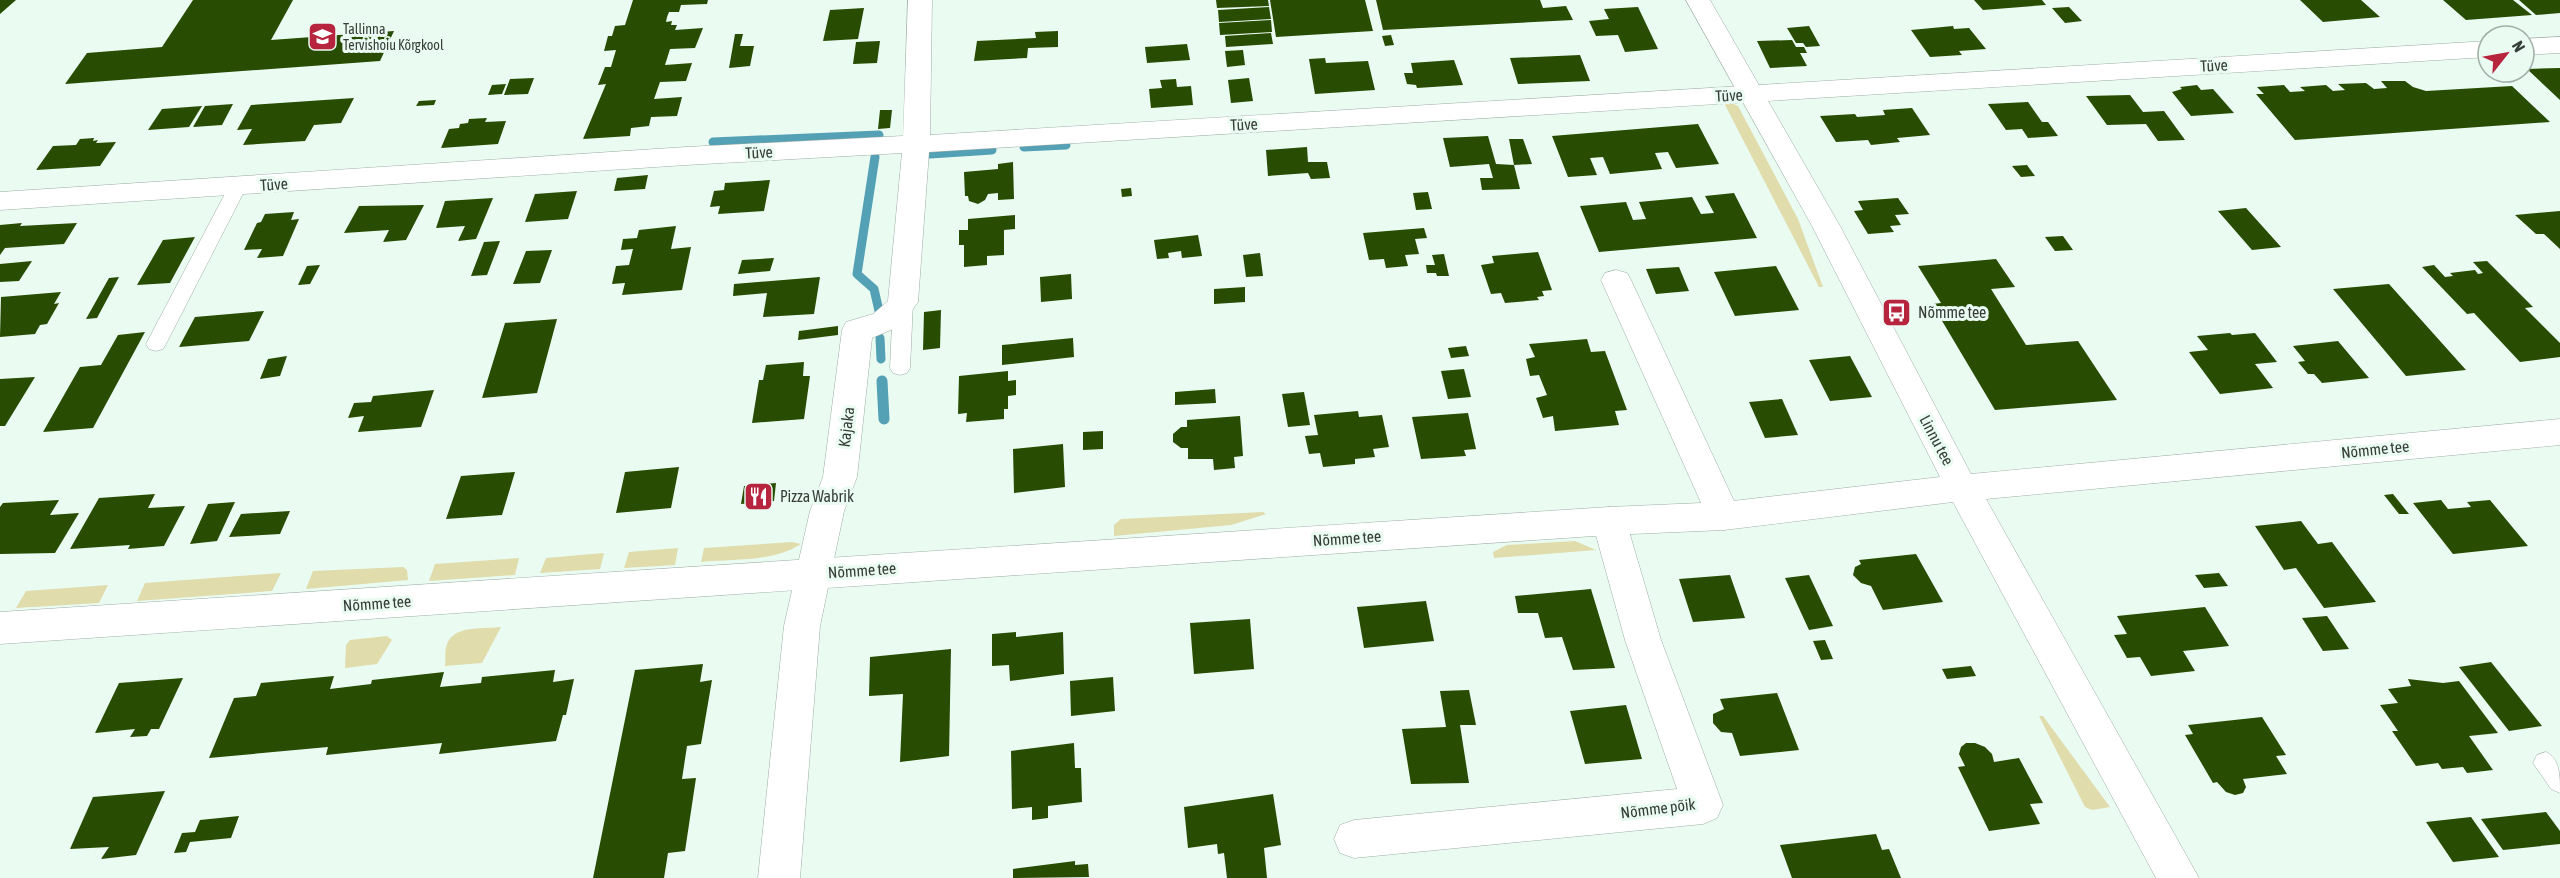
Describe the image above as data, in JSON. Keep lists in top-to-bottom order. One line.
{"streets":{"street":["Tüve","Kajaka","Linnu tee","Nõmme tee","Nõmme põik"]},"crossings":[["Tüve","Linnu tee"],["Kajaka","Nõmme tee"],["Linnu tee","Nõmme tee"],["Nõmme tee","Nõmme põik"]],"places":{"school or university":["Tallinna Tervishoiu Kõrgkool"],"bus stop":["Nõmme tee"],"restaurant":["Pizza Wabrik"]},"north":"top right"}
